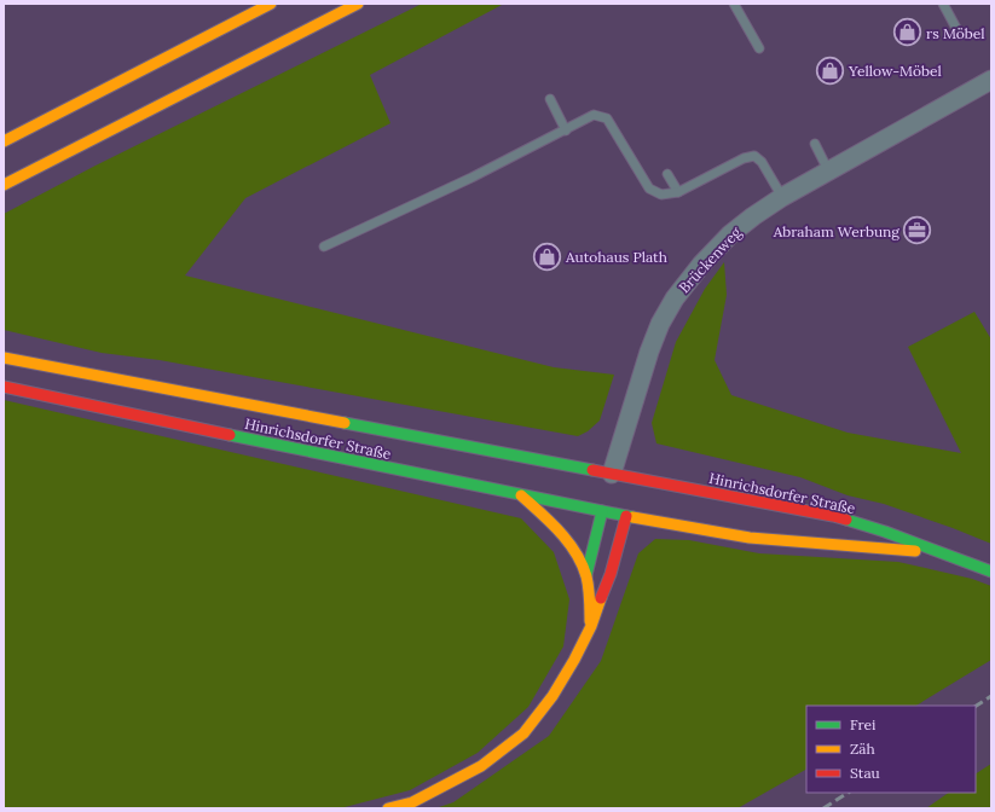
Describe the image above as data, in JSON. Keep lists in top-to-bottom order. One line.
{"streets":{"main road":["Hinrichsdorfer Straße"],"street":["Brückenweg"]},"crossings":[["Brückenweg","Hinrichsdorfer Straße"]],"places":{"shop":["rs Möbel","Yellow-Möbel","Autohaus Plath"],"office":["Abraham Werbung"]},"legend":["Frei","Zäh","Stau"]}
